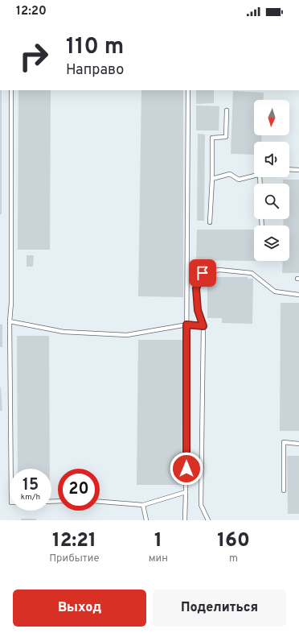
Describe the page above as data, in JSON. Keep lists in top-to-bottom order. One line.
{"north":"bottom","page":{"status":"12:20","turn":["110 m","Направо"],"speed":"15 km/h","limit":"20","eta":["12:21","Прибытие","1","мин","160","m"],"buttons":["Выход","Поделиться"]}}
